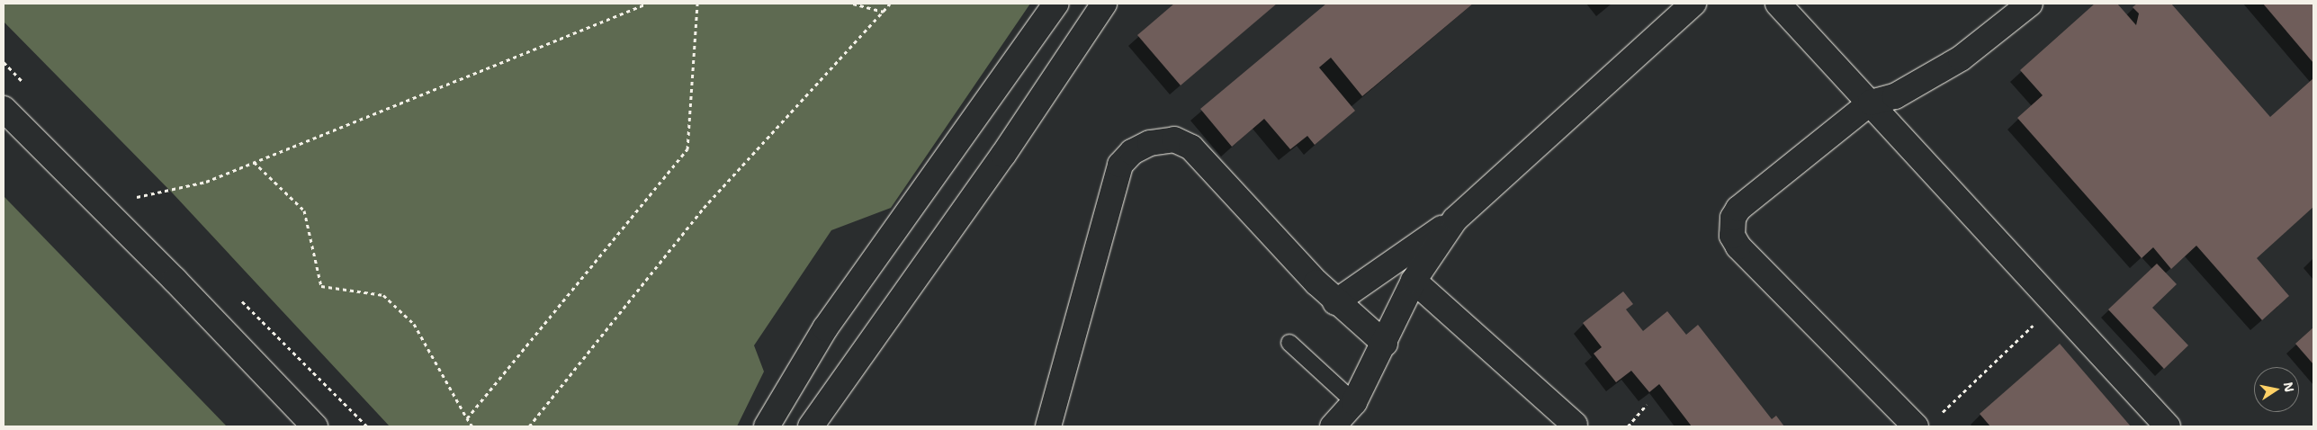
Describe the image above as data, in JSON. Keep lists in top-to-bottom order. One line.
{"north":"right"}
